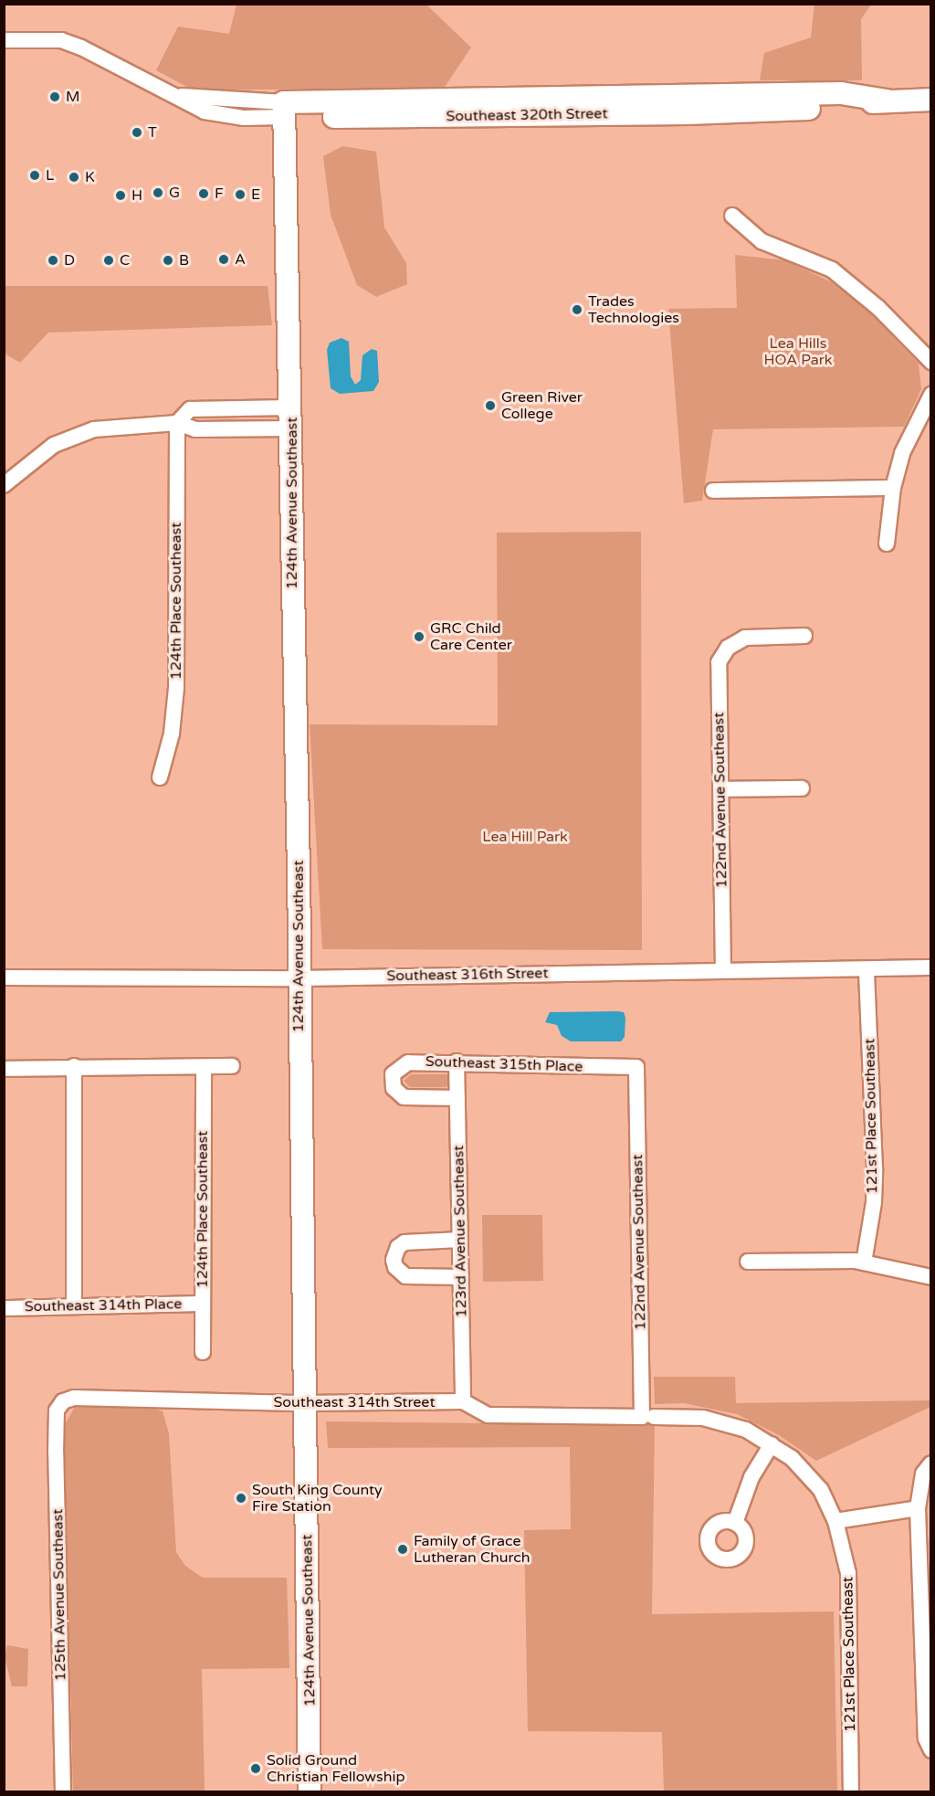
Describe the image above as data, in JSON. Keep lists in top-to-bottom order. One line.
{"streets":{"street":["Southeast 320th Street","124th Avenue Southeast","124th Place Southeast","122nd Avenue Southeast","Southeast 316th Street","Southeast 315th Place","121st Place Southeast","123rd Avenue Southeast","Southeast 314th Place","Southeast 314th Street","125th Avenue Southeast"]},"crossings":[["Southeast 320th Street","124th Avenue Southeast"],["124th Avenue Southeast","Southeast 316th Street"],["124th Avenue Southeast","Southeast 314th Street"],["124th Place Southeast","Southeast 314th Place"],["122nd Avenue Southeast","Southeast 316th Street"],["122nd Avenue Southeast","Southeast 315th Place"],["122nd Avenue Southeast","Southeast 314th Street"],["Southeast 316th Street","121st Place Southeast"],["Southeast 315th Place","123rd Avenue Southeast"],["121st Place Southeast","Southeast 314th Street"],["123rd Avenue Southeast","Southeast 314th Street"],["Southeast 314th Street","125th Avenue Southeast"]],"parks":["Lea Hills HOA Park","Lea Hill Park"],"places":["M","T","L","K","G","F","E","H","A","D","C","B","Trades Technologies","Green River College","GRC Child Care Center","South King County Fire Station","Family of Grace Lutheran Church","Solid Ground Christian Fellowship"]}
